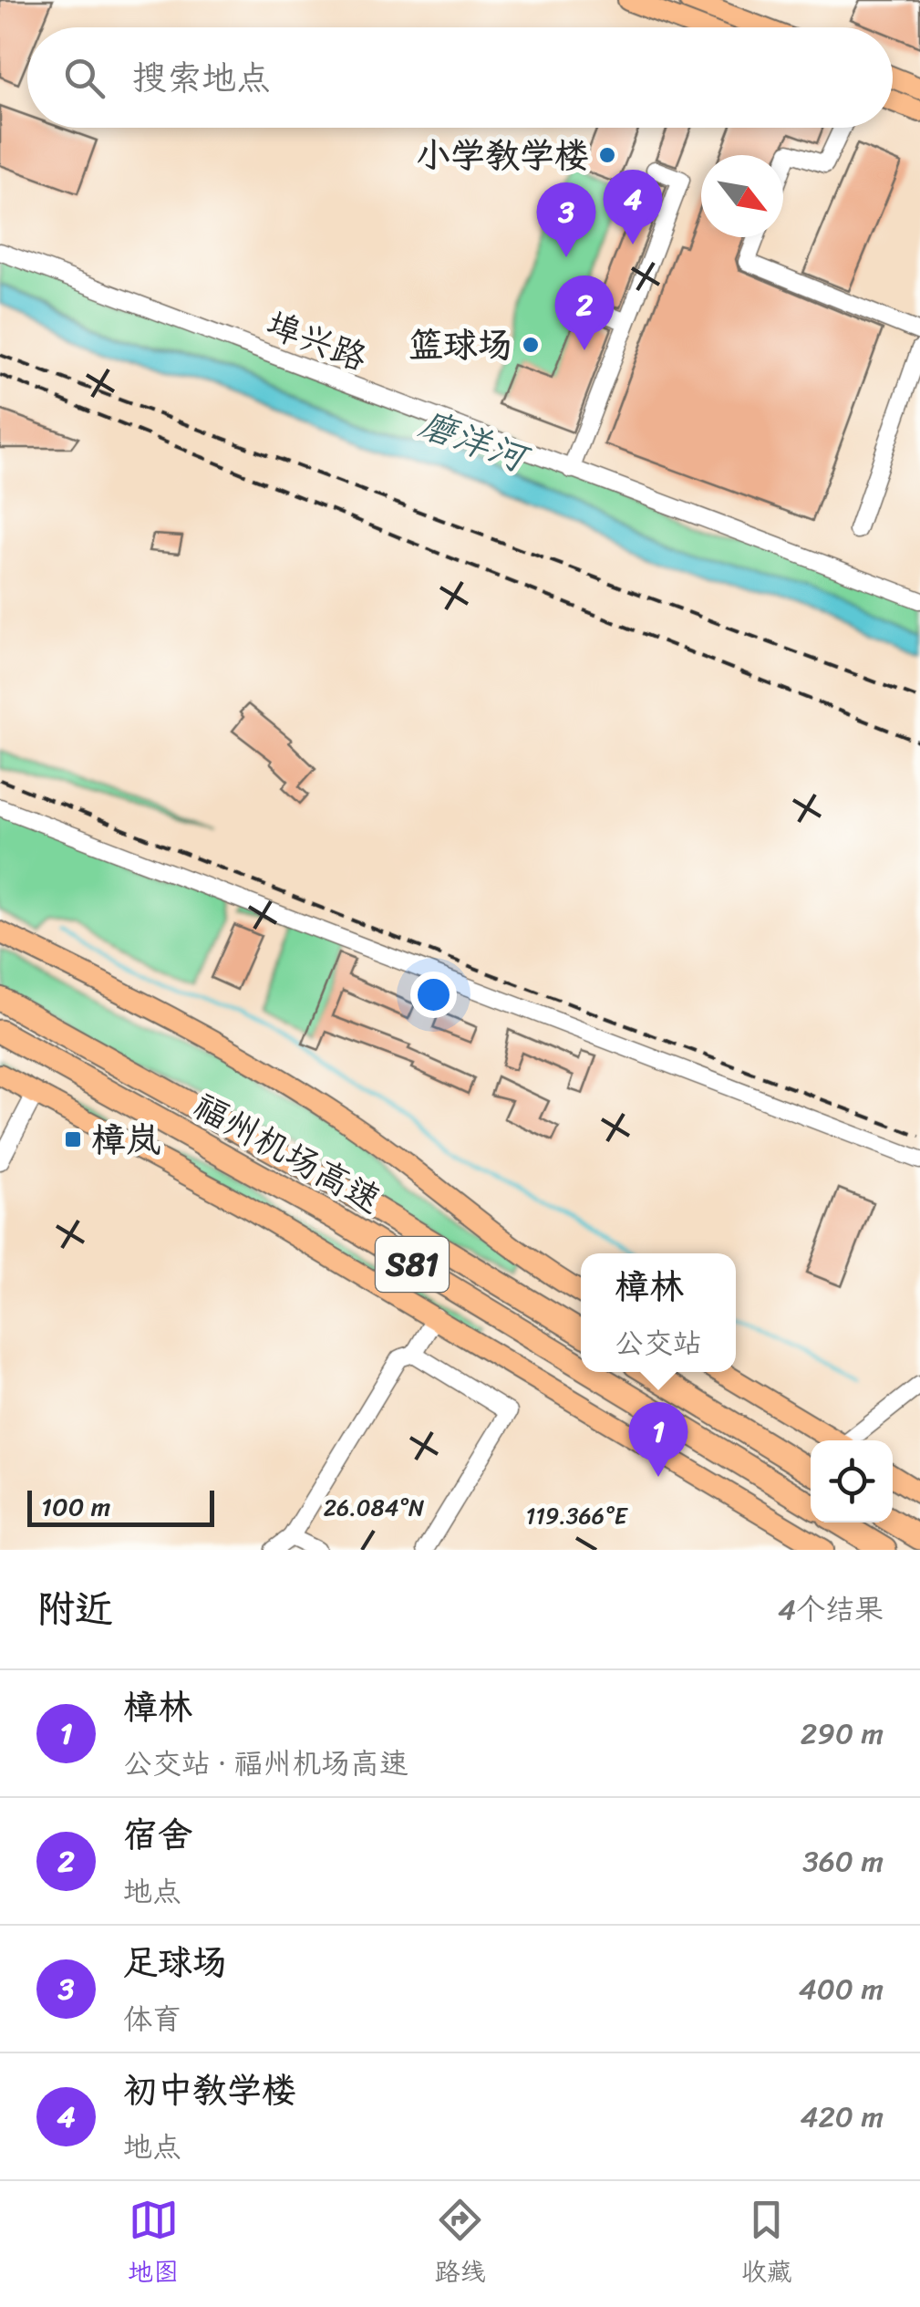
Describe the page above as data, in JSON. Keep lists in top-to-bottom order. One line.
{"streets":{"highway":["福州机场高速","S81"],"street":["埠兴路"]},"water":["磨洋河"],"places":{"other":["小学教学楼","篮球场"],"transit":["樟岚"]},"scale_bar":"100 m","north":"bottom right","page":{"search":"搜索地点","pins":["4","3","2","1"],"popup":["樟林","公交站"],"scale":"100 m","heading":["附近","4个结果"],"list":[{"mark":"1","name":"樟林","note":"公交站 · 福州机场高速","value":"290 m"},{"mark":"2","name":"宿舍","note":"地点","value":"360 m"},{"mark":"3","name":"足球场","note":"体育","value":"400 m"},{"mark":"4","name":"初中教学楼","note":"地点","value":"420 m"}],"nav":["地图","路线","收藏"]},"coordinates":["26.084°N","119.366°E"]}
